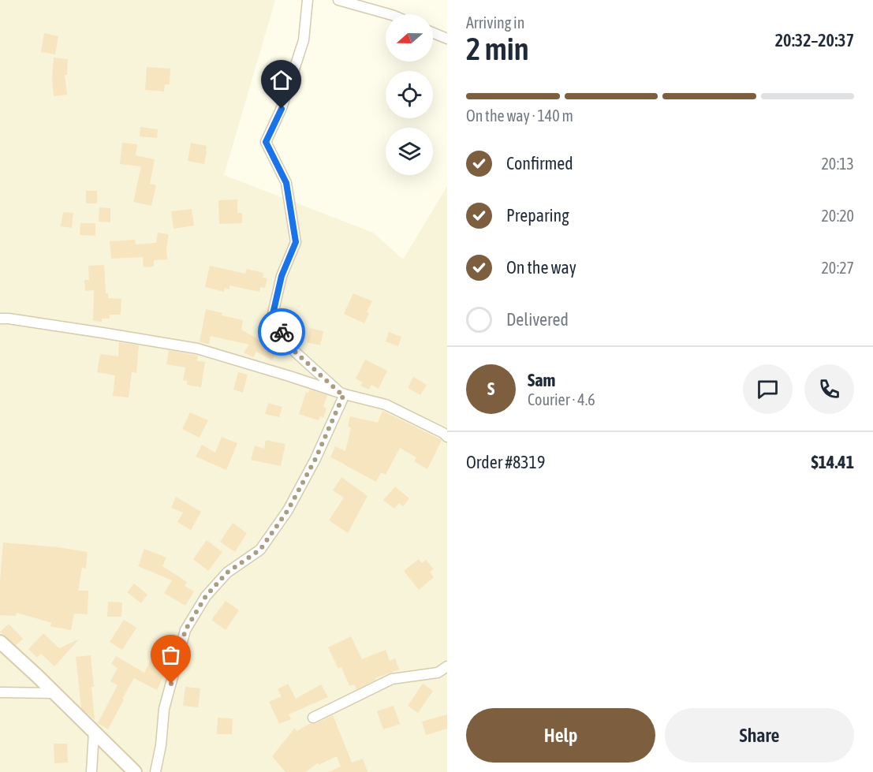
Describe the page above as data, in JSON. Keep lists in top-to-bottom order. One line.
{"north":"left","page":{"heading":["2 min","Arriving in","20:32–20:37"],"panel":["Sam","Courier · 4.6","Order #8319","$14.41"],"bar":"On the way · 140 m","list":[["Confirmed","20:13"],["Preparing","20:20"],["On the way","20:27"],"Delivered"],"round":"S","buttons":["Help","Share"]}}
